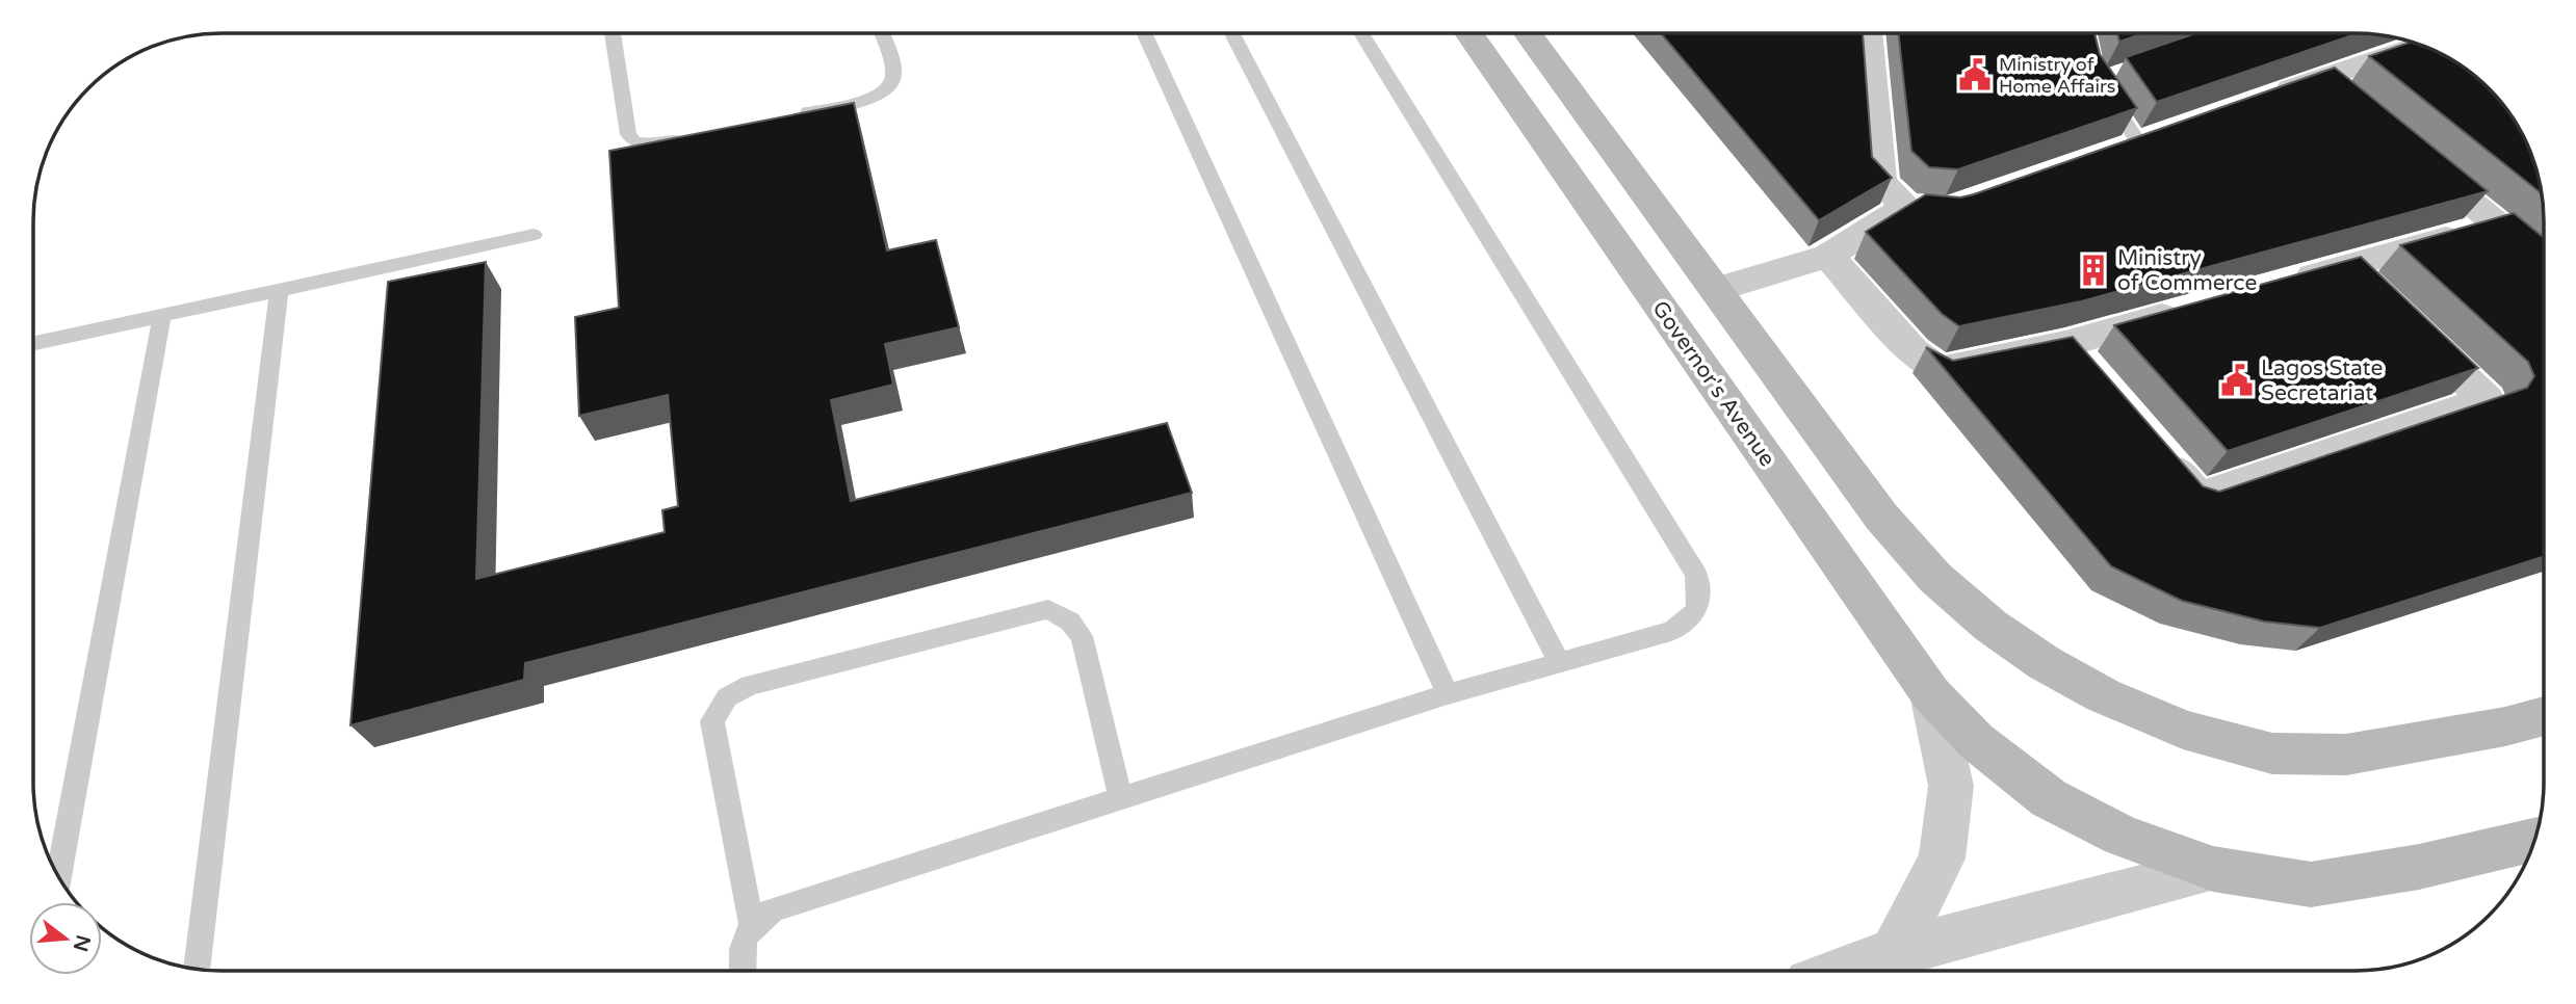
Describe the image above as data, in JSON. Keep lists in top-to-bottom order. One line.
{"streets":{"street":["Governor's Avenue"]},"places":{"public building":["Ministry of Home Affairs","Lagos State Secretariat"],"building":["Ministry of Commerce"]},"north":"right"}
